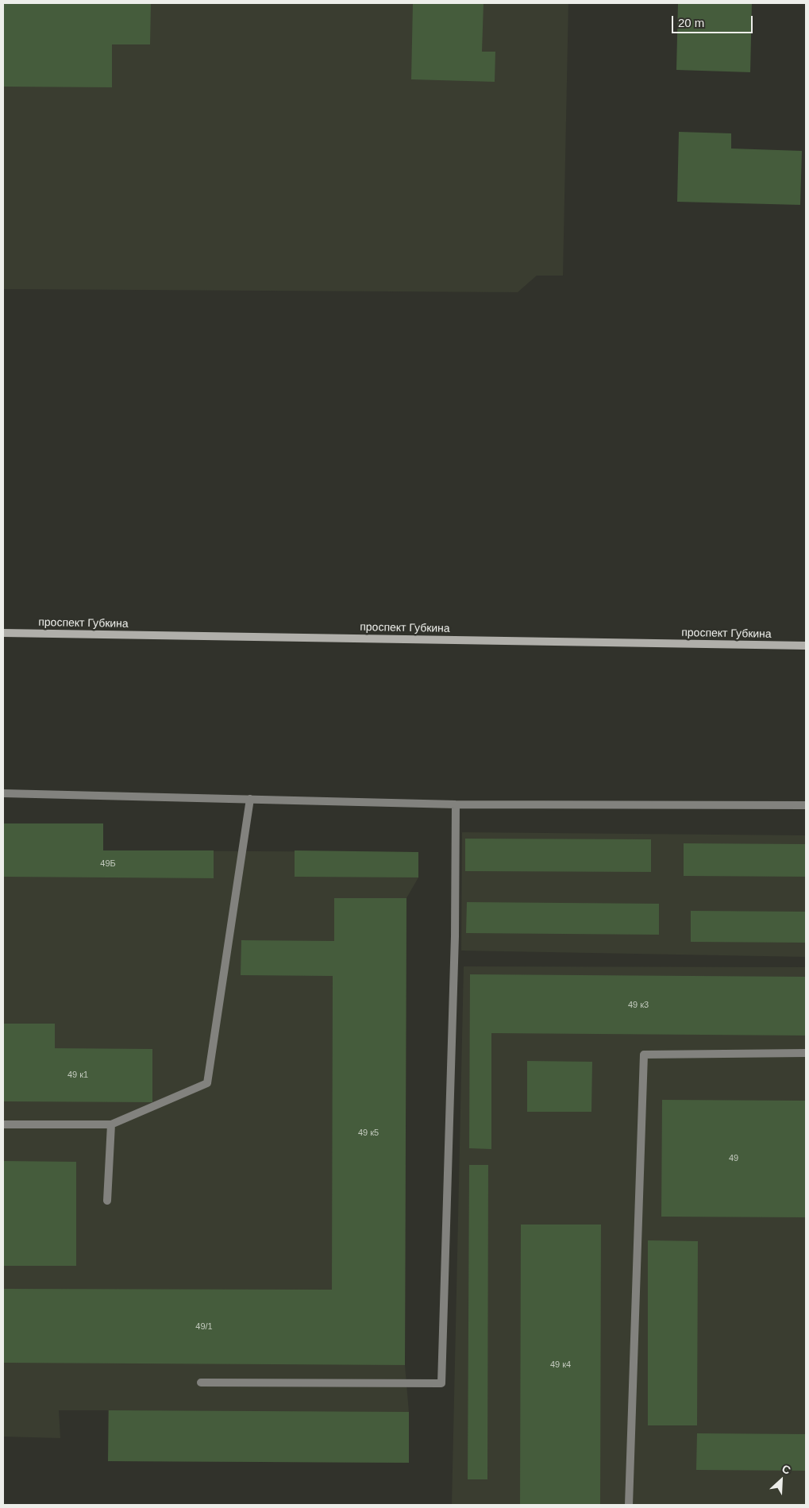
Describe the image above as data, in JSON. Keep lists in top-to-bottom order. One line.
{"streets":{"street":["проспект Губкина"]},"house_numbers":["49Б","49 к3","49 к1","49 к5","49","49/1","49 к4"],"scale_bar":"20 m","north":"top right"}
